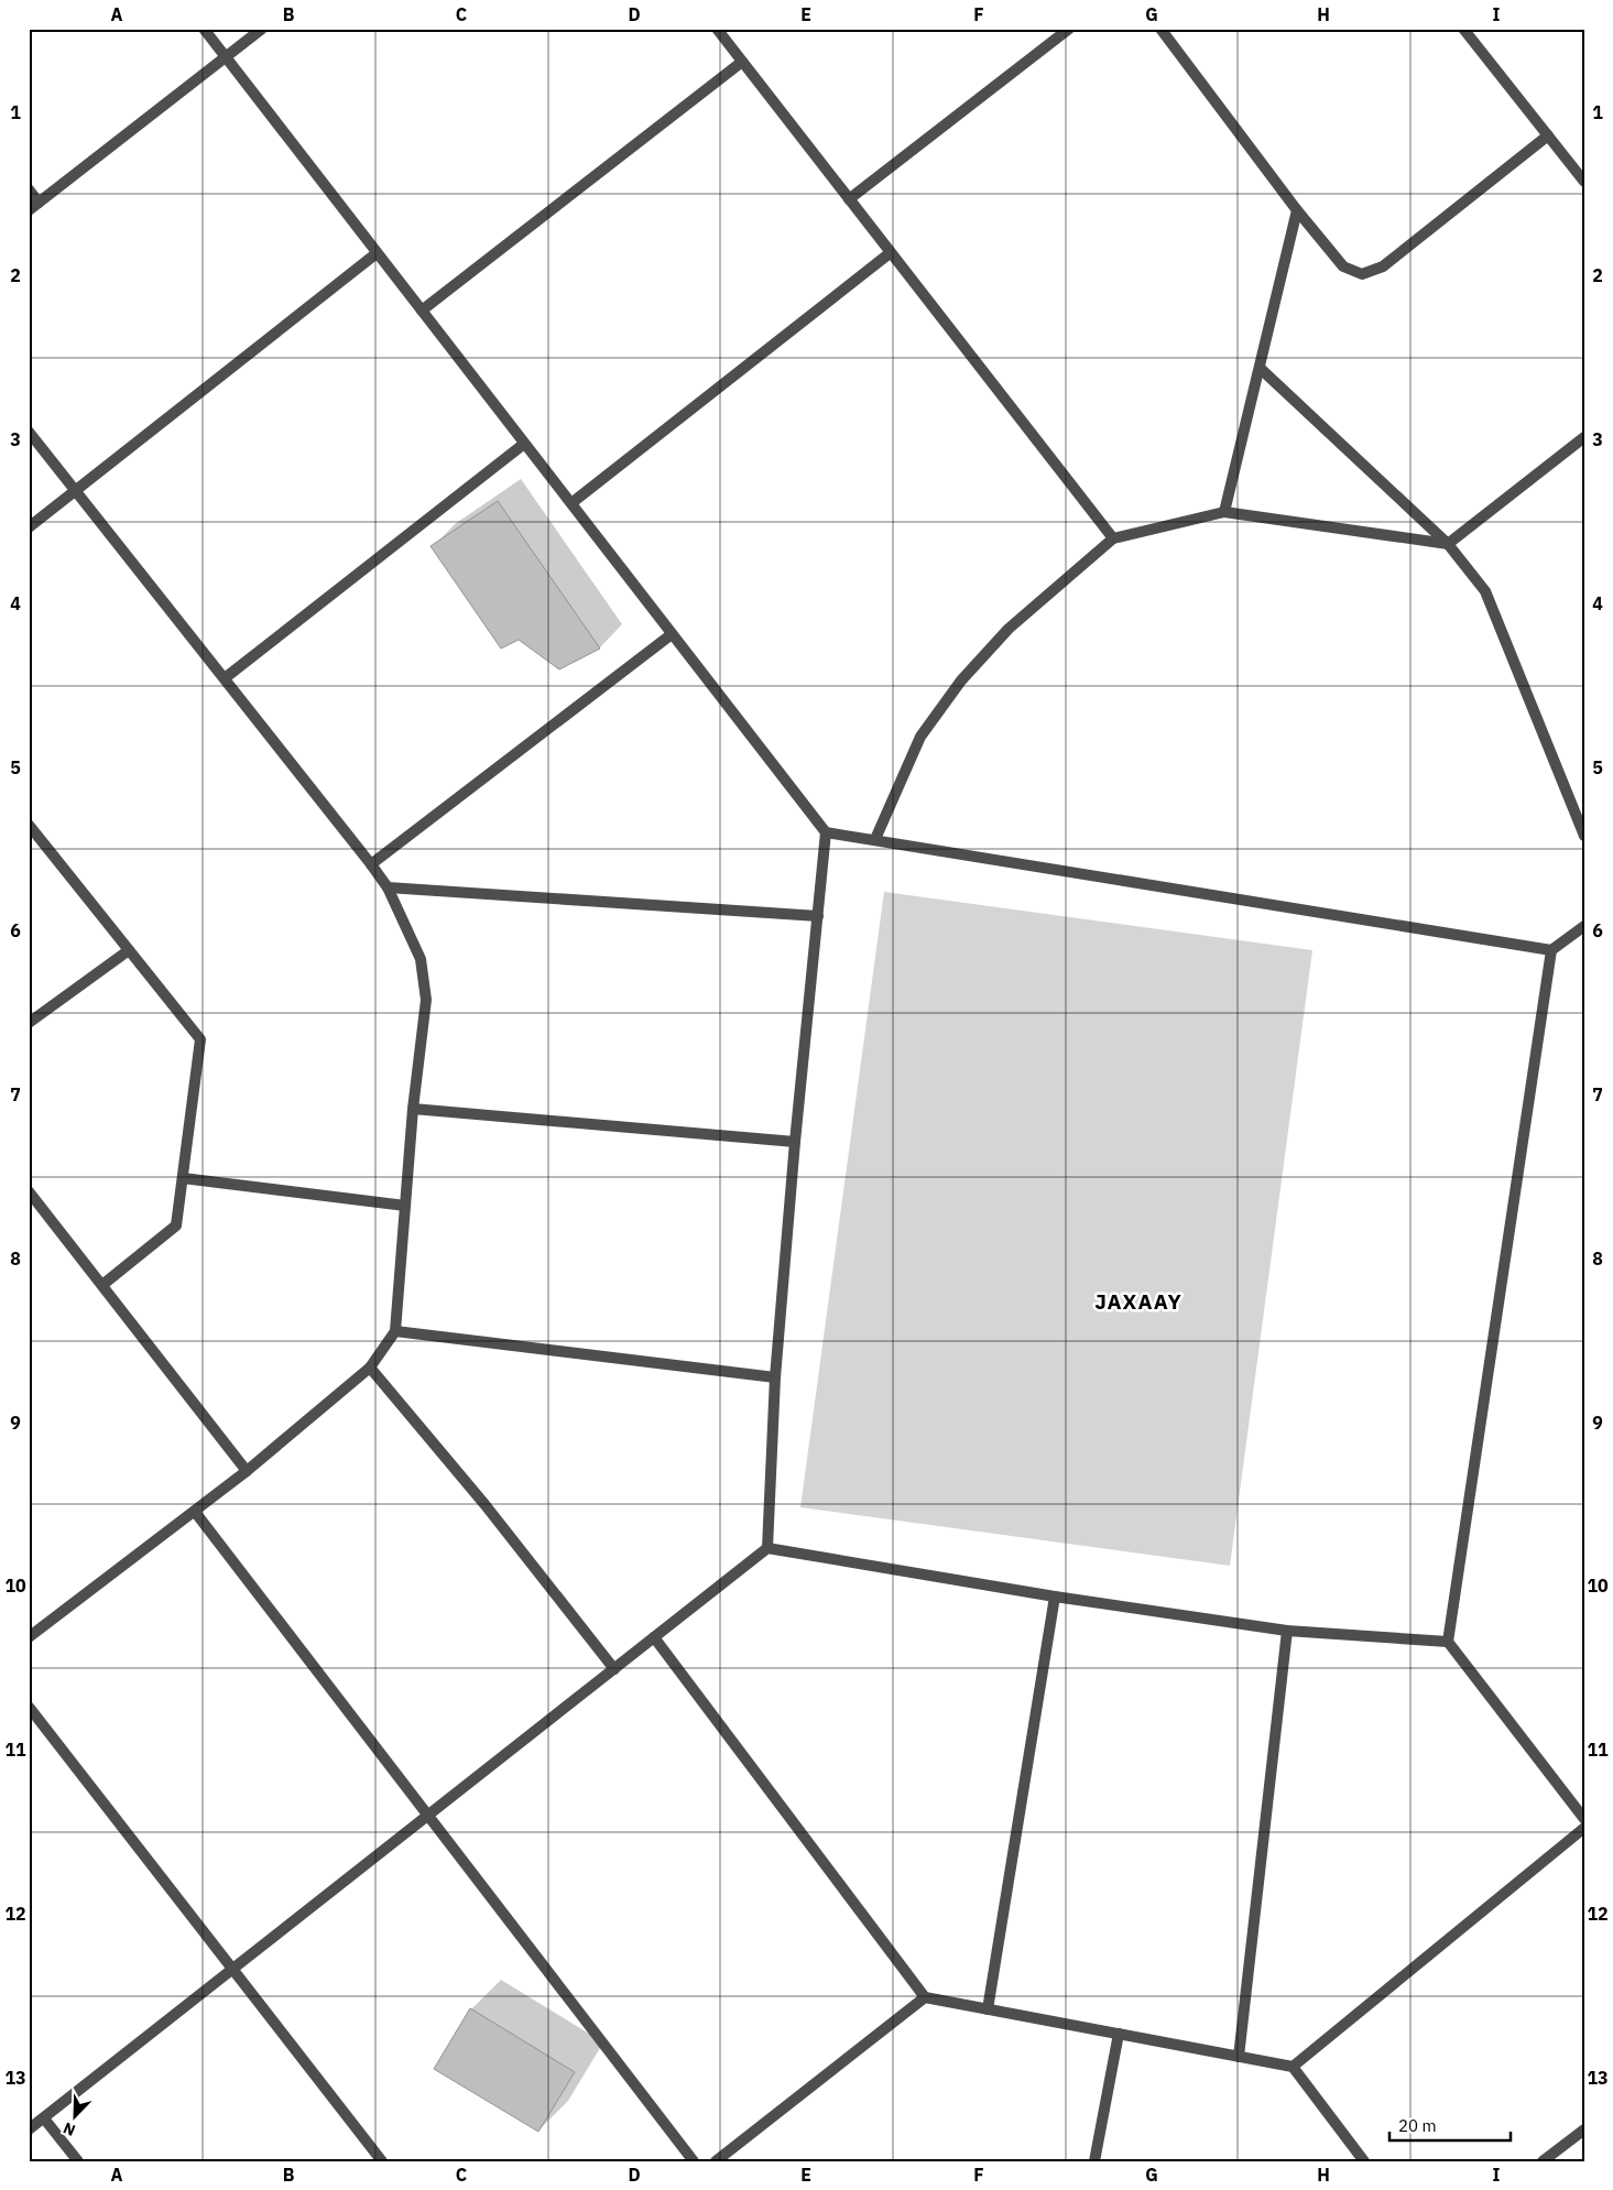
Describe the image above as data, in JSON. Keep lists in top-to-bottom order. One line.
{"districts":["JAXAAY"],"scale_bar":"20 m","north":"bottom left","grid":{"columns":["A","B","C","D","E","F","G","H","I"],"rows":["1","2","3","4","5","6","7","8","9","10","11","12","13"]}}
